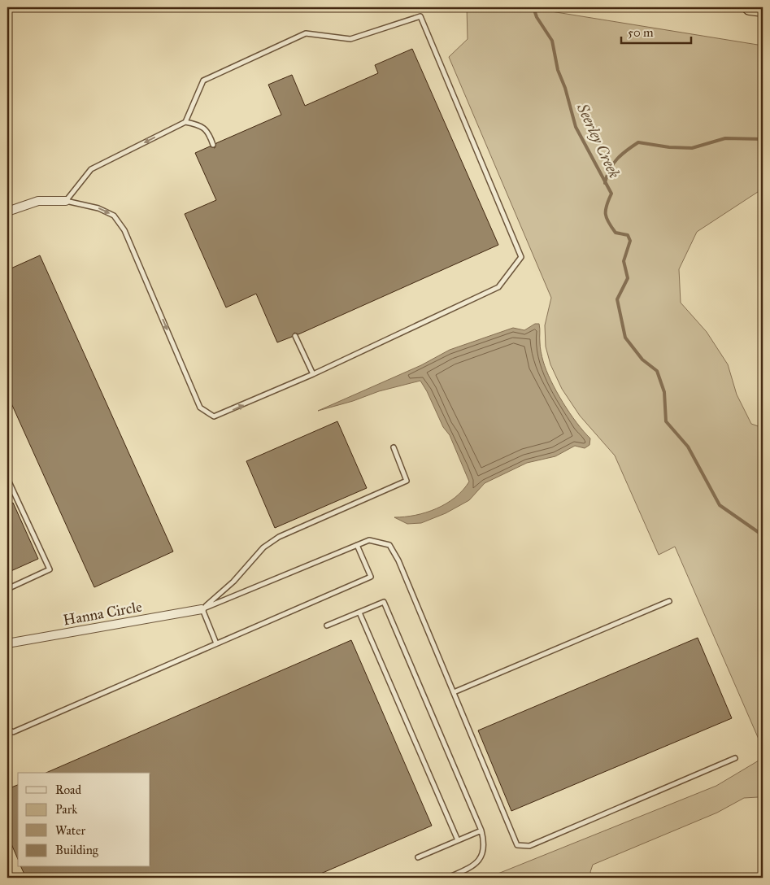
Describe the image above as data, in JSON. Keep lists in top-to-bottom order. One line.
{"streets":{"street":["Hanna Circle"]},"water":["Seerley Creek"],"legend":["Road","Park","Water","Building"],"scale_bar":"50 m"}
